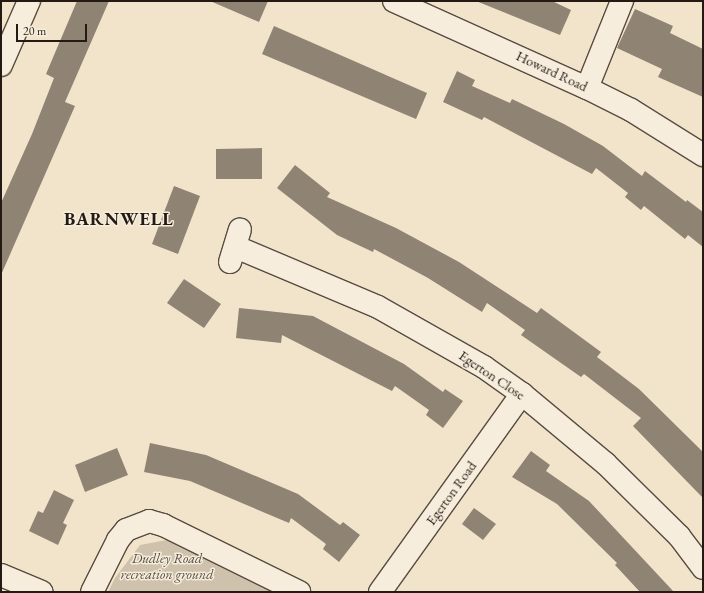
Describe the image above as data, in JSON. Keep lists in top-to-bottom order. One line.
{"streets":{"street":["Howard Road","Egerton Close","Egerton Road"]},"crossings":[["Egerton Close","Egerton Road"]],"districts":["BARNWELL"],"parks":["Dudley Road recreation ground"],"scale_bar":"20 m"}
